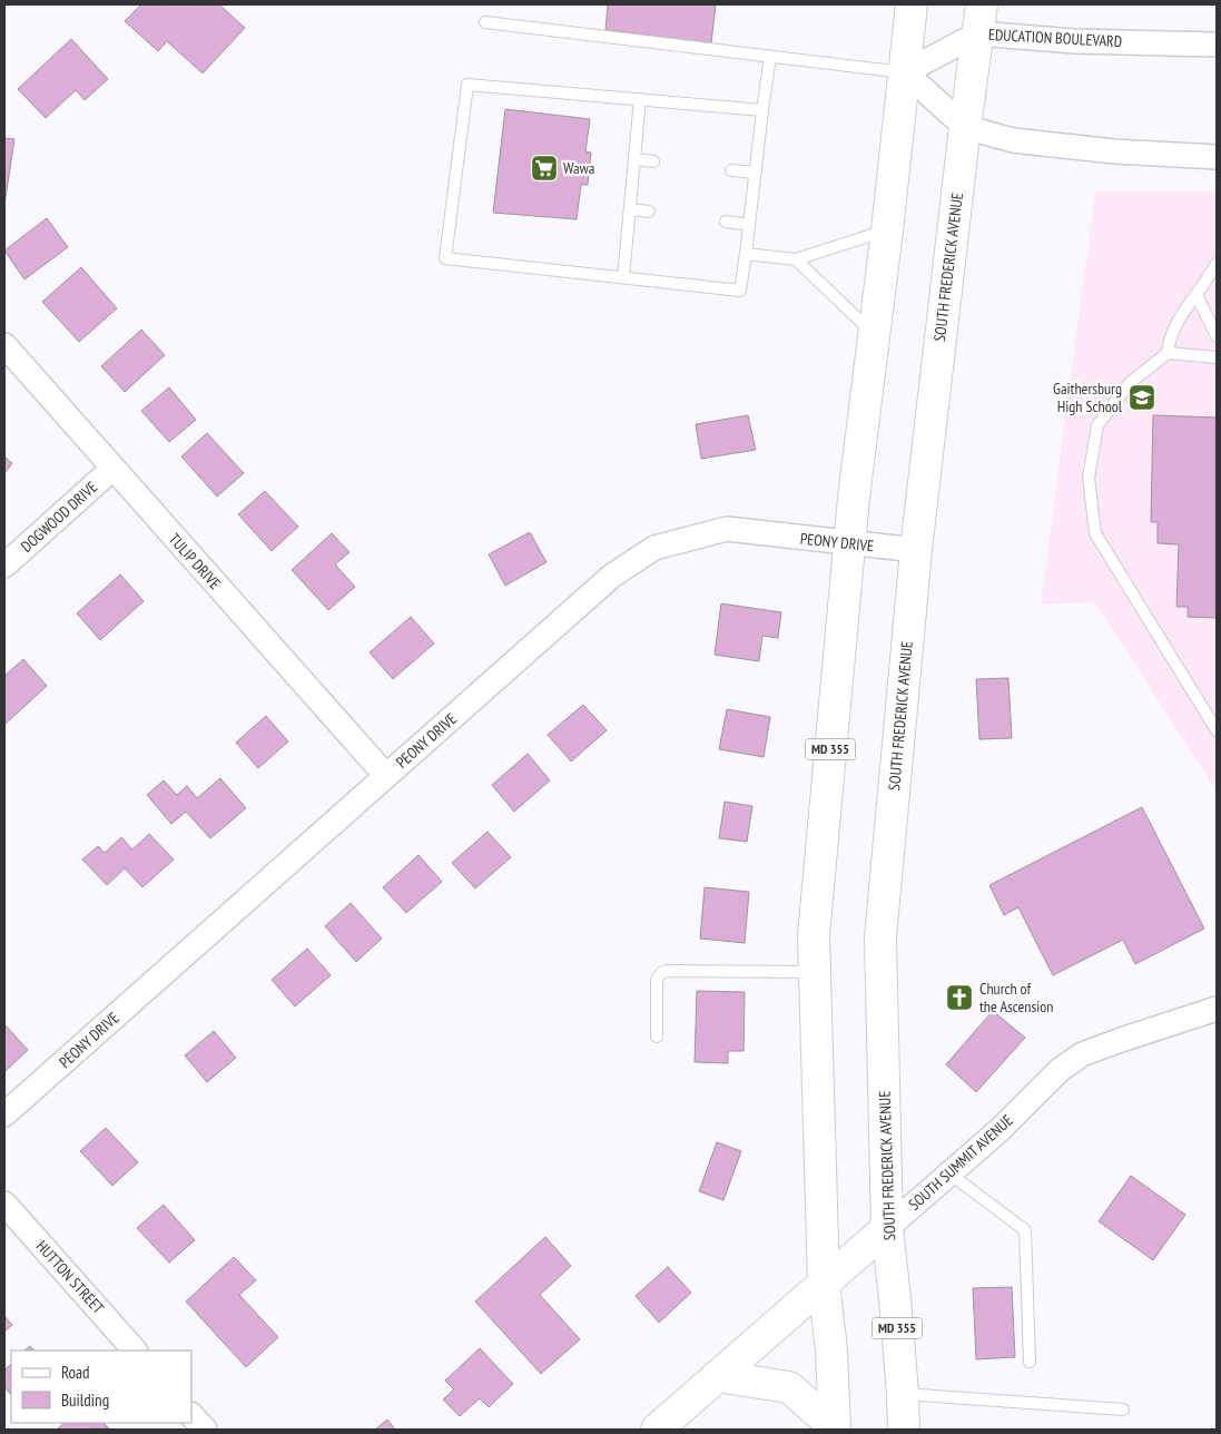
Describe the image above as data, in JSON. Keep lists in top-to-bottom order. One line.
{"streets":{"main road":["SOUTH FREDERICK AVENUE","MD 355","SOUTH SUMMIT AVENUE"],"street":["EDUCATION BOULEVARD","DOGWOOD DRIVE","PEONY DRIVE","TULIP DRIVE","HUTTON STREET"]},"crossings":[["EDUCATION BOULEVARD","SOUTH FREDERICK AVENUE"],["EDUCATION BOULEVARD","MD 355"],["SOUTH FREDERICK AVENUE","PEONY DRIVE"],["SOUTH FREDERICK AVENUE","SOUTH SUMMIT AVENUE"],["DOGWOOD DRIVE","TULIP DRIVE"],["PEONY DRIVE","TULIP DRIVE"],["PEONY DRIVE","MD 355"],["MD 355","SOUTH SUMMIT AVENUE"]],"places":{"supermarket":["Wawa"],"school or university":["Gaithersburg High School"],"church":["Church of the Ascension"]},"legend":["Road","Building"]}
